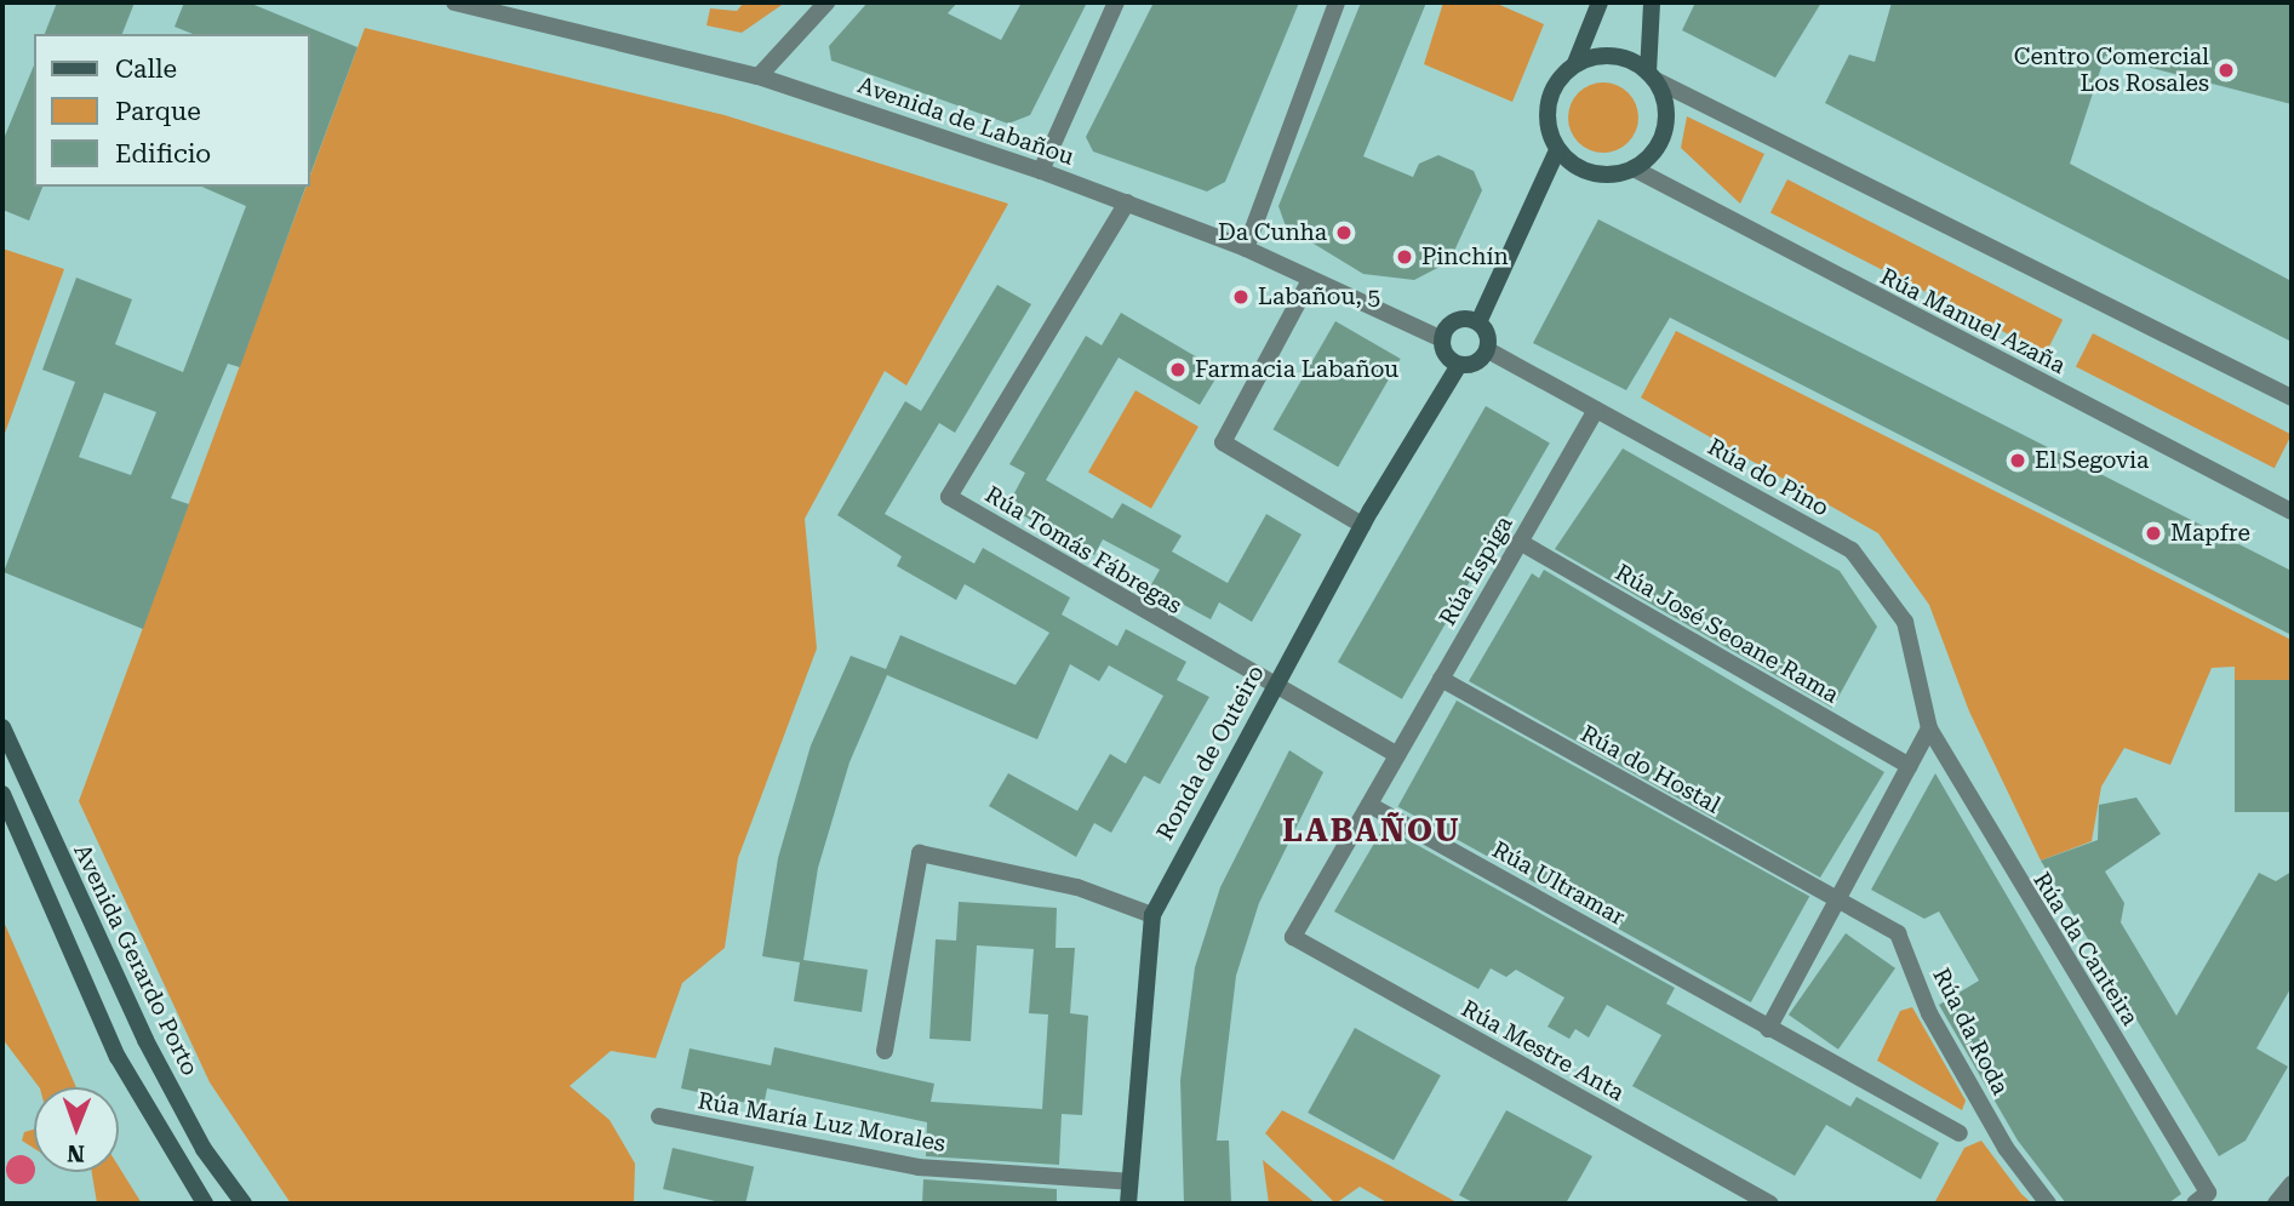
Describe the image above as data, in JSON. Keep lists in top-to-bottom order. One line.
{"streets":{"street":["Avenida de Labañou","Rúa Manuel Azaña","Rúa do Pino","Rúa Tomás Fábregas","Rúa Espiga","Rúa José Seoane Rama","Ronda de Outeiro","Rúa do Hostal","Rúa Ultramar","Rúa da Canteira","Avenida Gerardo Porto","Rúa da Roda","Rúa Mestre Anta","Rúa María Luz Morales"]},"crossings":[["Avenida de Labañou","Rúa Tomás Fábregas"],["Rúa do Pino","Rúa Espiga"],["Rúa do Pino","Rúa da Canteira"],["Rúa Tomás Fábregas","Ronda de Outeiro"],["Rúa Espiga","Rúa José Seoane Rama"],["Rúa Espiga","Rúa do Hostal"],["Rúa Espiga","Rúa Ultramar"],["Rúa Espiga","Rúa Mestre Anta"],["Ronda de Outeiro","Rúa María Luz Morales"],["Rúa do Hostal","Rúa da Roda"]],"districts":["LABAÑOU"],"places":["Centro Comercial Los Rosales","Da Cunha","Pinchín","Labañou, 5","Farmacia Labañou","El Segovia","Mapfre"],"legend":["Calle","Parque","Edificio"],"north":"bottom"}
